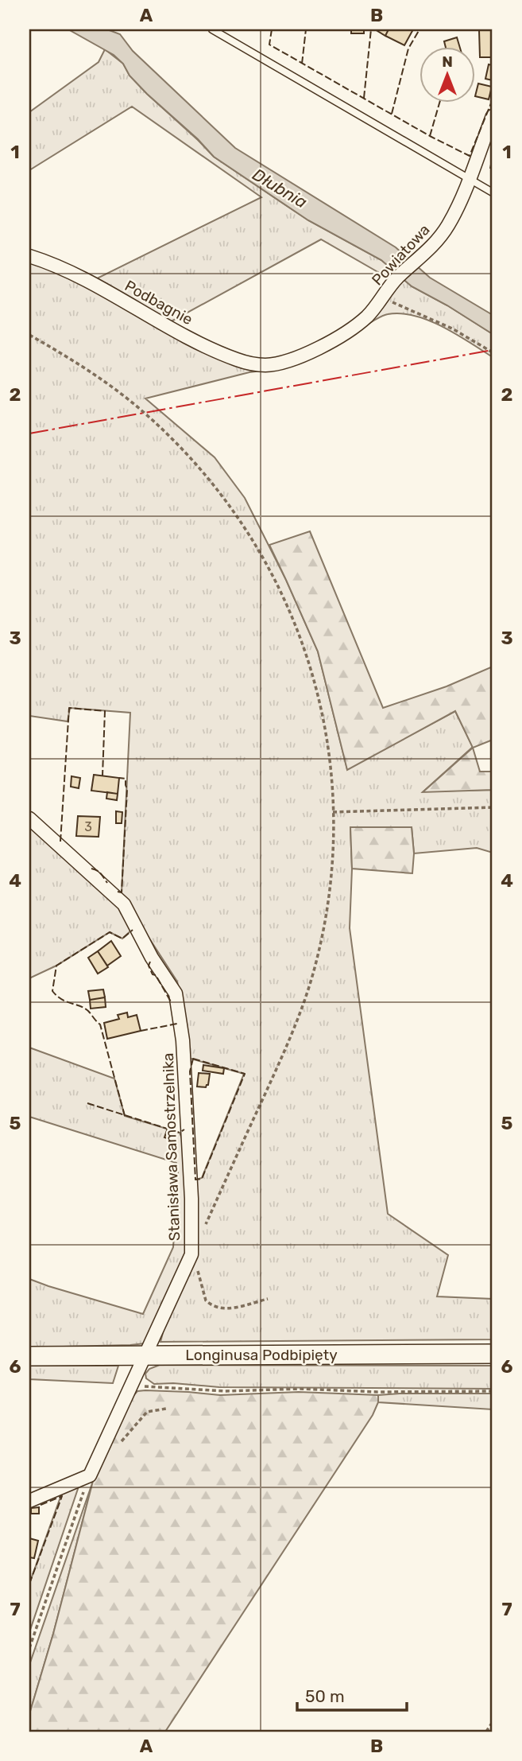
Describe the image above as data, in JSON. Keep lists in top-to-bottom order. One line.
{"streets":{"street":["Powiatowa","Podbagnie","Stanisława Samostrzelnika","Longinusa Podbipięty"]},"crossings":[["Powiatowa","Podbagnie"],["Stanisława Samostrzelnika","Longinusa Podbipięty"]],"water":["Dłubnia"],"house_numbers":["3"],"scale_bar":"50 m","north":"top","grid":{"columns":["A","B"],"rows":["1","2","3","4","5","6","7"]}}
